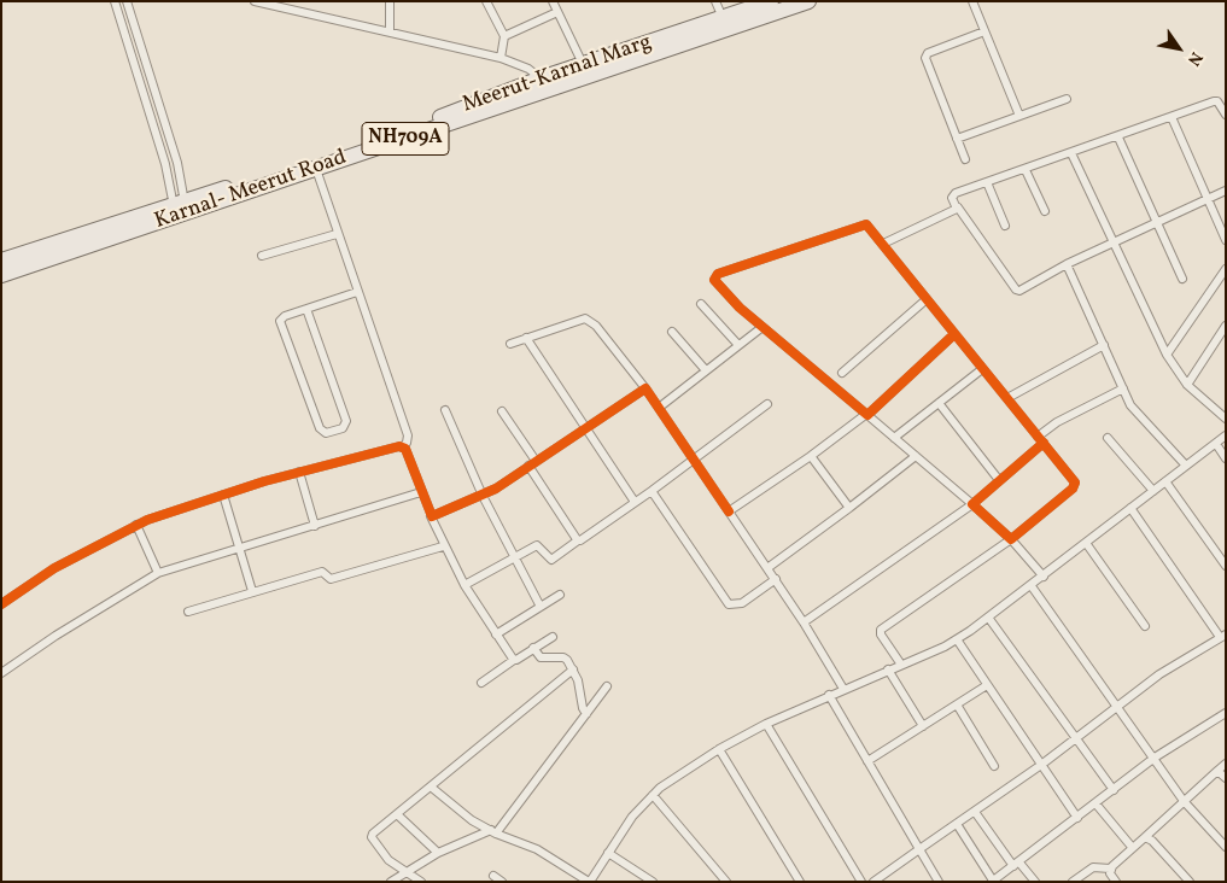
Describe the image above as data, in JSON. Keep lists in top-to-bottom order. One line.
{"streets":{"highway":["Meerut-Karnal Marg","NH709A","Karnal- Meerut Road"]},"crossings":[["Meerut-Karnal Marg","Karnal- Meerut Road"]],"north":"bottom right"}
